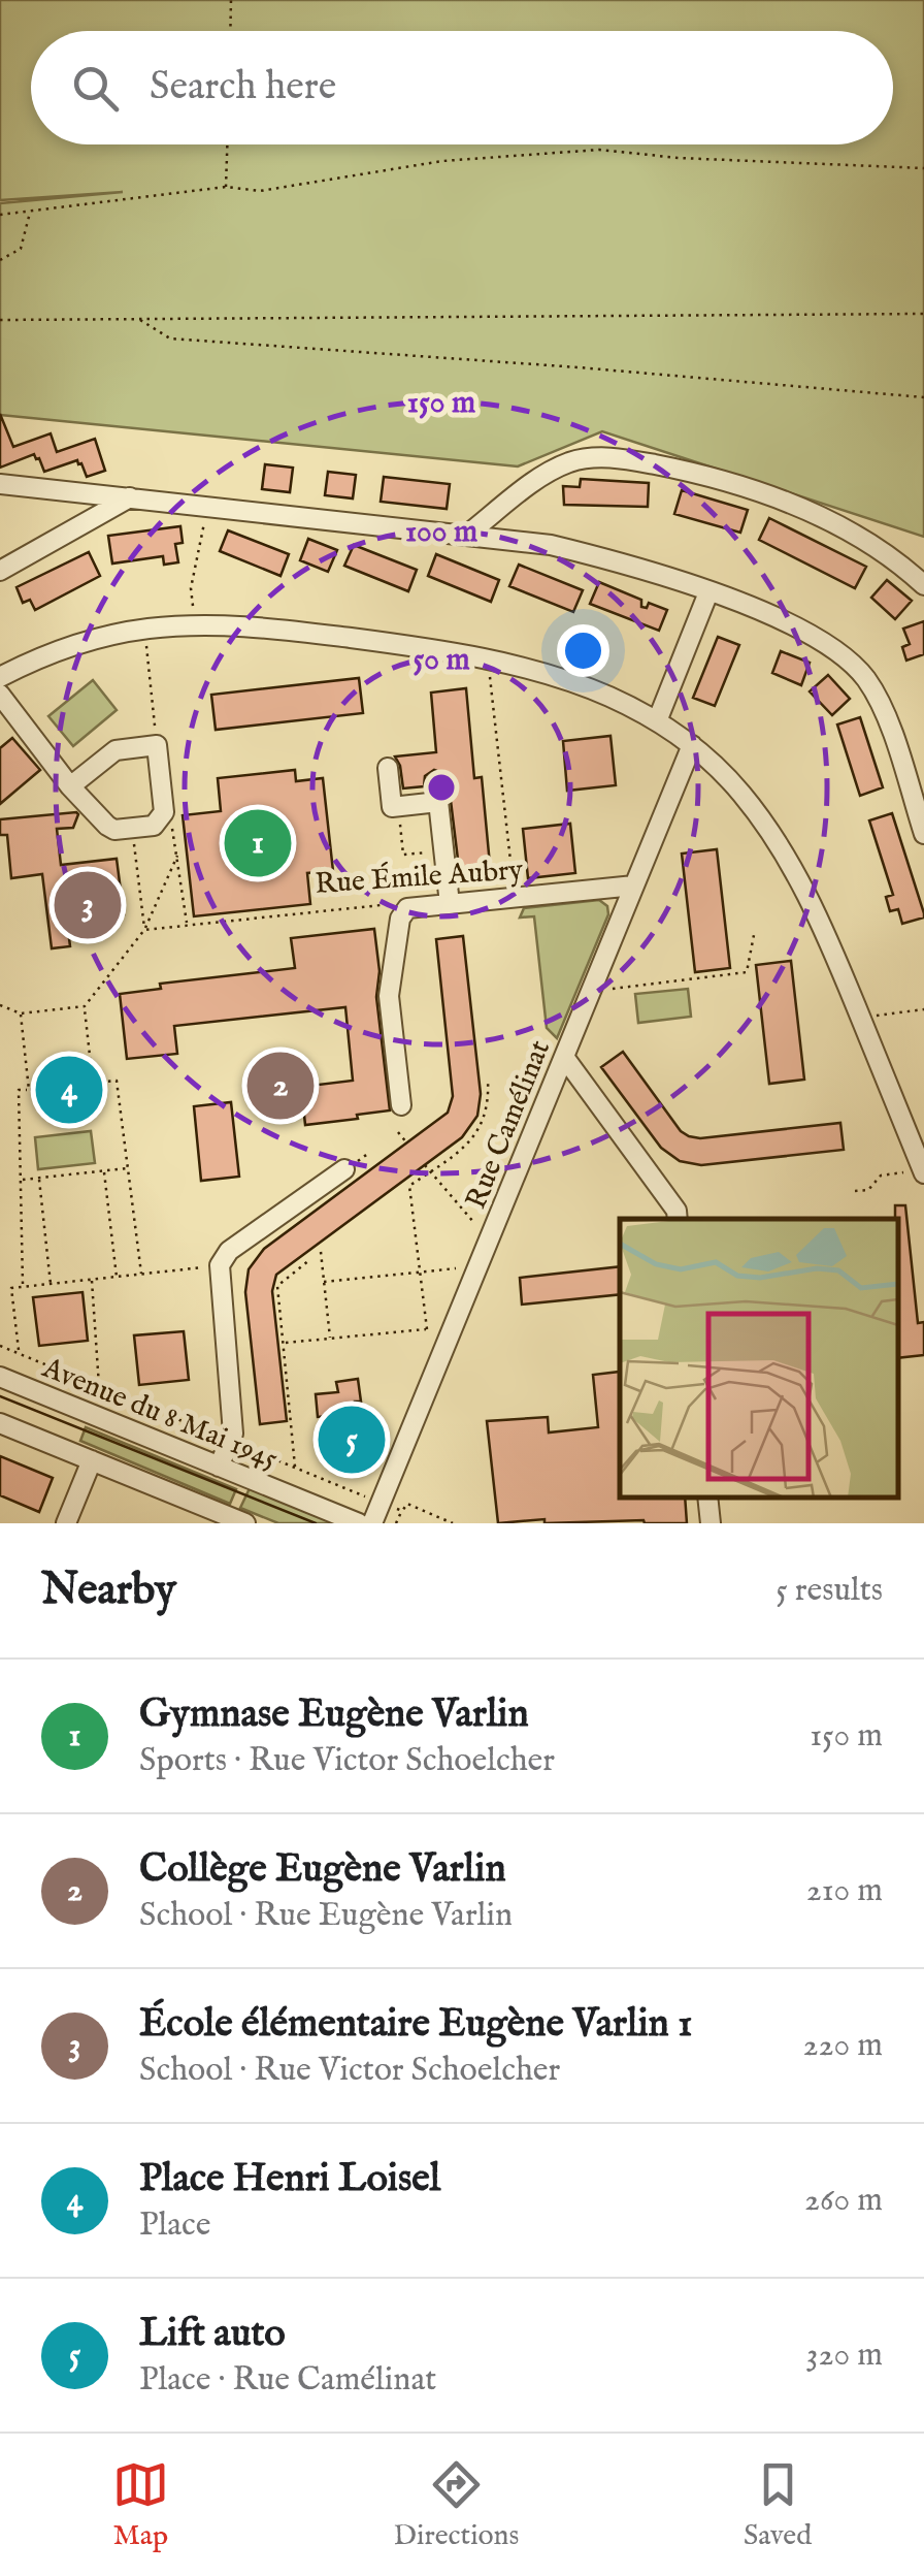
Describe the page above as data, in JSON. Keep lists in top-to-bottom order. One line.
{"streets":{"street":["Rue Émile Aubry","Rue Camélinat","Avenue du 8 Mai 1945"]},"crossings":[["Rue Émile Aubry","Rue Camélinat"]],"page":{"search":"Search here","pins":["1","3","2","4","5"],"heading":["Nearby","5 results"],"list":[{"mark":"1","name":"Gymnase Eugène Varlin","note":"Sports · Rue Victor Schoelcher","value":"150 m"},{"mark":"2","name":"Collège Eugène Varlin","note":"School · Rue Eugène Varlin","value":"210 m"},{"mark":"3","name":"École élémentaire Eugène Varlin 1","note":"School · Rue Victor Schoelcher","value":"220 m"},{"mark":"4","name":"Place Henri Loisel","note":"Place","value":"260 m"},{"mark":"5","name":"Lift auto","note":"Place · Rue Camélinat","value":"320 m"}],"nav":["Map","Directions","Saved"]},"rings":["150 m","100 m","50 m"]}
